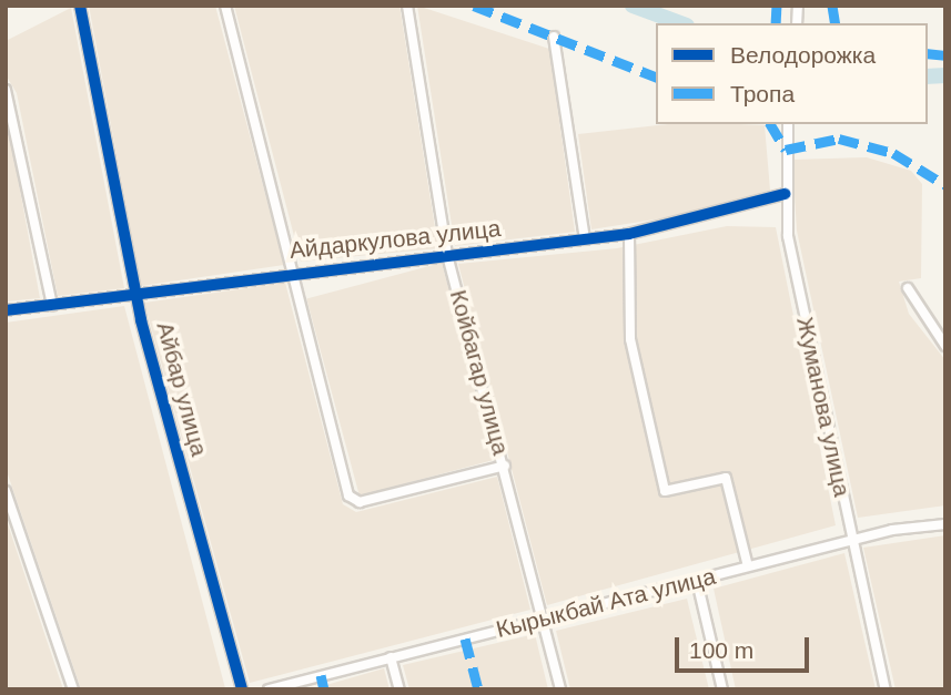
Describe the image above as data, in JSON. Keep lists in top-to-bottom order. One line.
{"streets":{"street":["Айдаркулова улица","Койбагар улица","Айбар улица","Жуманова улица","Кырыкбай Ата улица"]},"crossings":[["Айдаркулова улица","Койбагар улица"],["Айдаркулова улица","Айбар улица"],["Айдаркулова улица","Жуманова улица"],["Койбагар улица","Кырыкбай Ата улица"],["Жуманова улица","Кырыкбай Ата улица"]],"legend":["Велодорожка","Тропа"],"scale_bar":"100 m"}
